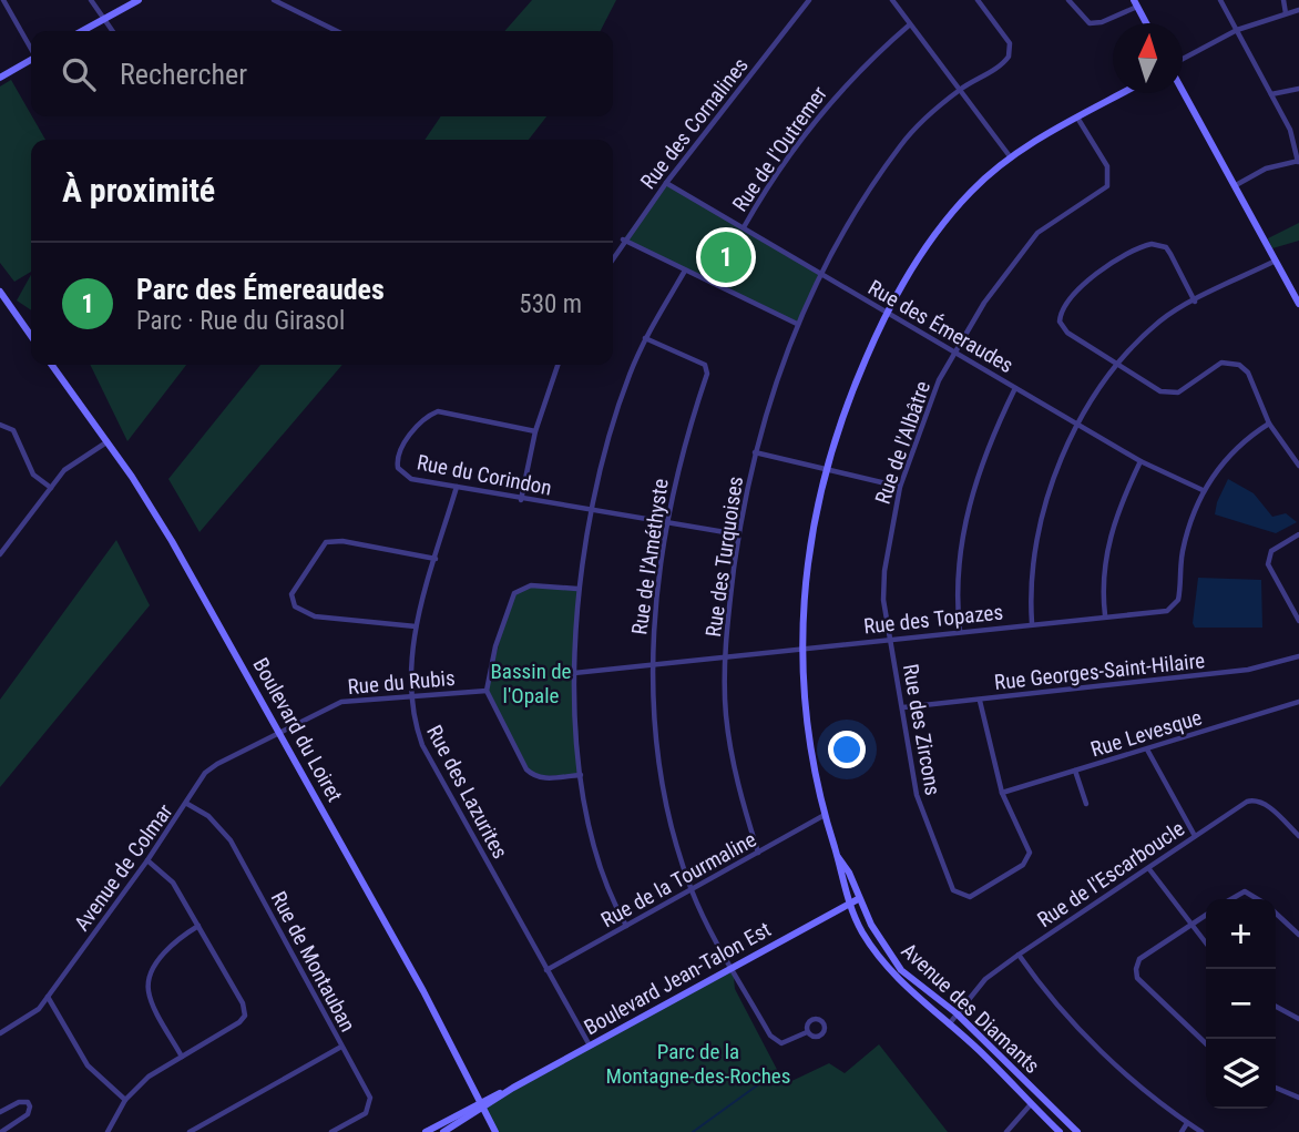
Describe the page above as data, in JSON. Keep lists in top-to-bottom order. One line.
{"streets":{"street":["Rue des Cornalines","Rue de l'Outremer","Rue des Émeraudes","Rue de l'Albâtre","Rue du Corindon","Rue de l'Améthyste","Rue des Turquoises","Rue des Topazes","Rue Georges-Saint-Hilaire","Rue du Rubis","Boulevard du Loiret","Rue des Zircons","Rue Levesque","Rue des Lazurites","Avenue de Colmar","Rue de l'Escarboucle","Rue de la Tourmaline","Rue de Montauban","Boulevard Jean-Talon Est","Avenue des Diamants"]},"crossings":[["Rue des Cornalines","Rue des Émeraudes"],["Rue de l'Outremer","Rue des Émeraudes"],["Rue des Émeraudes","Rue de l'Albâtre"],["Rue des Émeraudes","Rue des Turquoises"],["Rue des Émeraudes","Rue des Topazes"],["Rue des Émeraudes","Avenue des Diamants"],["Rue de l'Albâtre","Rue des Topazes"],["Rue de l'Albâtre","Rue des Zircons"],["Rue de l'Albâtre","Avenue des Diamants"],["Rue du Corindon","Rue de l'Améthyste"],["Rue du Corindon","Rue des Turquoises"],["Rue du Corindon","Rue des Lazurites"],["Rue de l'Améthyste","Rue des Topazes"],["Rue de l'Améthyste","Rue de la Tourmaline"],["Rue de l'Améthyste","Boulevard Jean-Talon Est"],["Rue des Turquoises","Rue des Topazes"],["Rue des Turquoises","Rue de la Tourmaline"],["Rue des Topazes","Rue des Zircons"],["Rue des Topazes","Avenue des Diamants"],["Rue Georges-Saint-Hilaire","Rue des Zircons"],["Rue du Rubis","Boulevard du Loiret"],["Rue du Rubis","Rue des Lazurites"],["Rue du Rubis","Avenue de Colmar"],["Boulevard du Loiret","Avenue de Colmar"],["Boulevard du Loiret","Boulevard Jean-Talon Est"],["Rue des Zircons","Rue Levesque"],["Rue des Lazurites","Rue de la Tourmaline"],["Rue des Lazurites","Boulevard Jean-Talon Est"],["Avenue de Colmar","Rue de Montauban"],["Rue de l'Escarboucle","Avenue des Diamants"],["Rue de la Tourmaline","Avenue des Diamants"],["Boulevard Jean-Talon Est","Avenue des Diamants"]],"parks":["Bassin de l'Opale","Parc de la Montagne-des-Roches"],"north":"top","page":{"search":"Rechercher","heading":"À proximité","pins":"1","list":[{"mark":"1","name":"Parc des Émereaudes","note":"Parc · Rue du Girasol","value":"530 m"}],"map_buttons":["+","−"]}}
